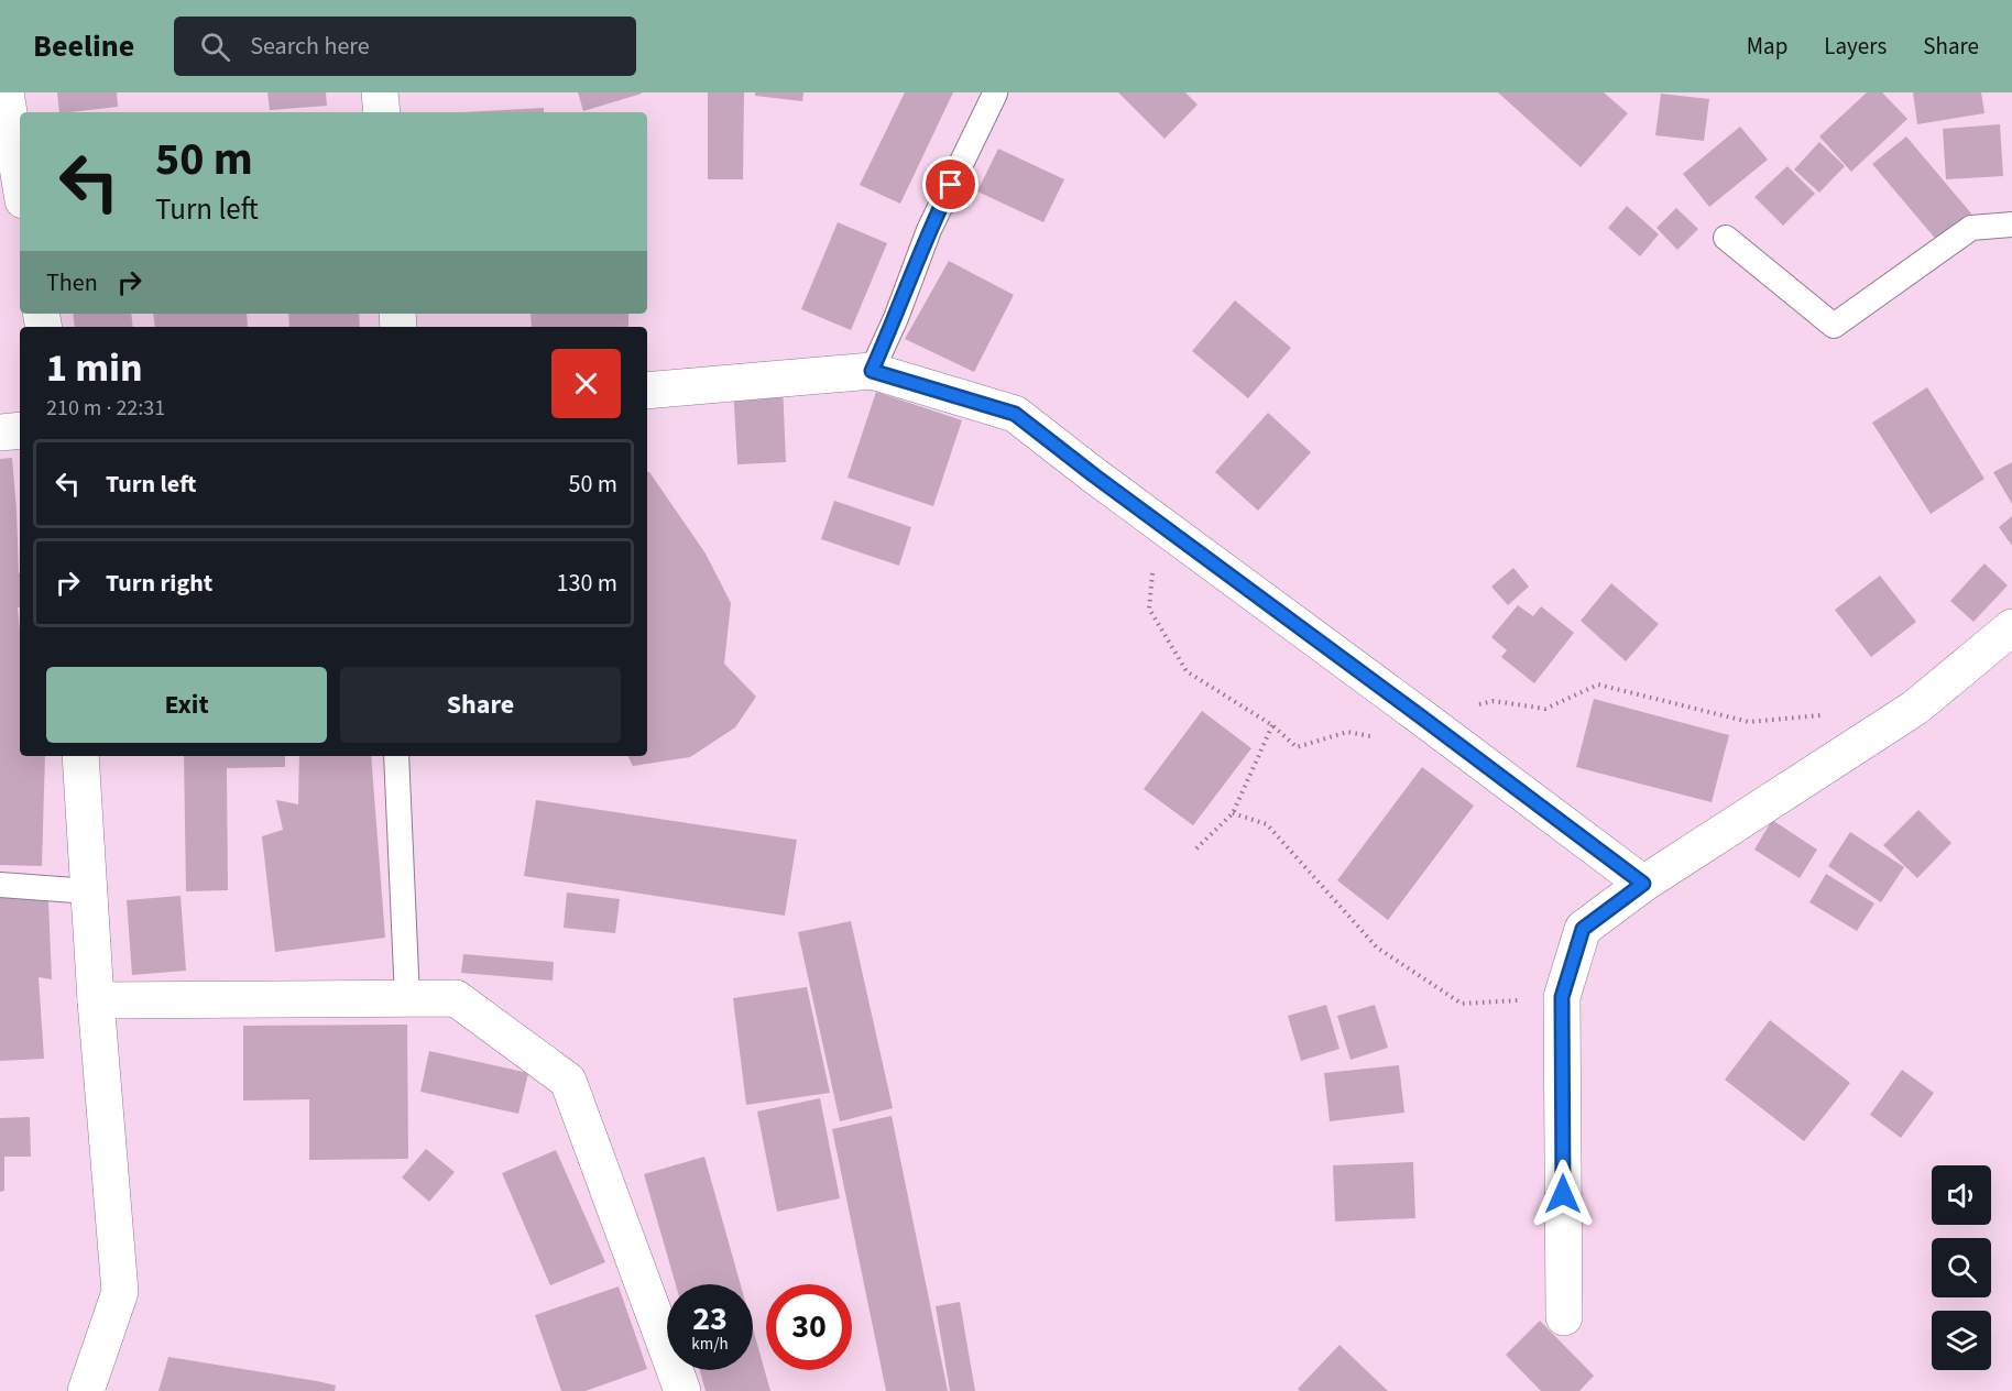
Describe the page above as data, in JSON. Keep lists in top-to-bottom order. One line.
{"page":{"header":"Beeline","search":"Search here","nav":["Map","Layers","Share"],"turn":["50 m","Turn left"],"then":"Then","heading":["1 min","210 m · 22:31"],"list":[{"name":"Turn left","value":"50 m"},{"name":"Turn right","value":"130 m"}],"buttons":["Exit","Share"],"speed":"23 km/h","limit":"30"}}
